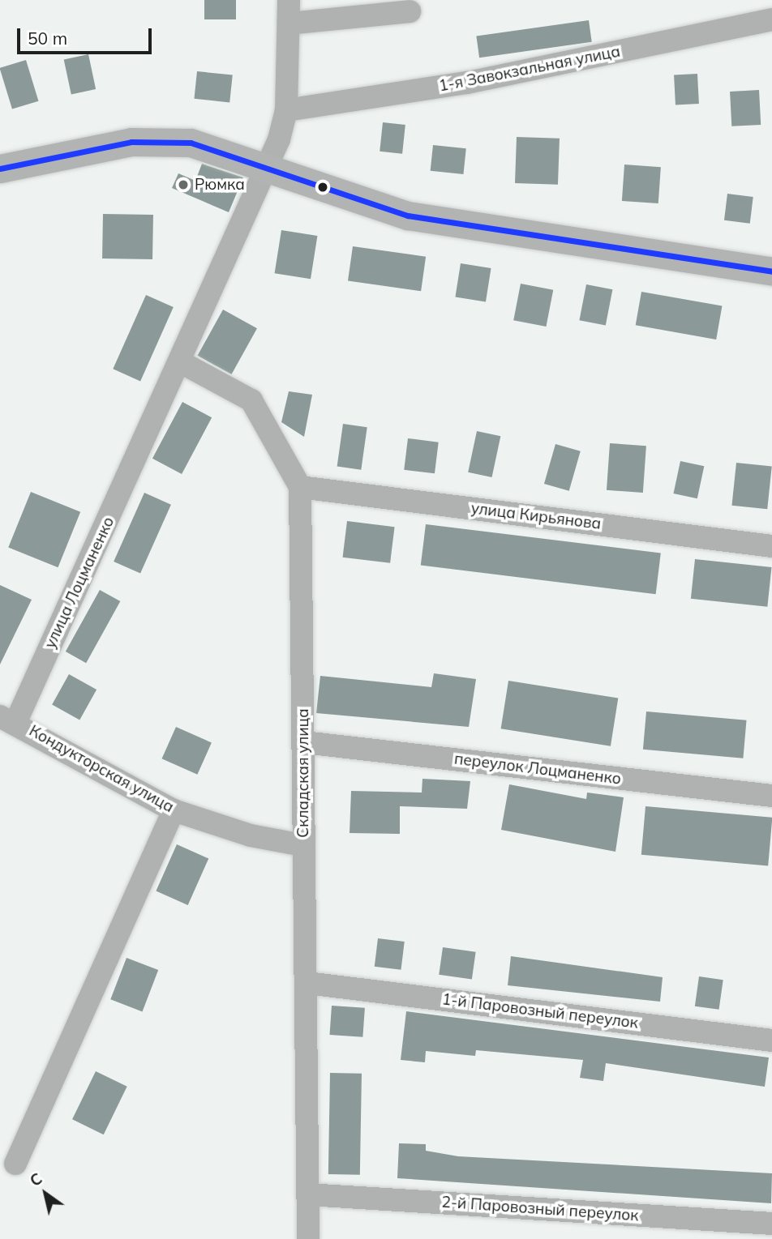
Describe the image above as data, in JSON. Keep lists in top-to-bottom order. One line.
{"streets":{"street":["1-я Завокзальная улица","улица Кирьянова","улица Лоцманенко","Кондукторская улица","переулок Лоцманенко","Складская улица","1-й Паровозный переулок","2-й Паровозный переулок"]},"crossings":[["1-я Завокзальная улица","улица Лоцманенко"],["улица Кирьянова","Складская улица"],["улица Лоцманенко","Кондукторская улица"],["улица Лоцманенко","Складская улица"],["Кондукторская улица","Складская улица"],["переулок Лоцманенко","Складская улица"],["Складская улица","1-й Паровозный переулок"],["Складская улица","2-й Паровозный переулок"]],"places":["Рюмка"],"scale_bar":"50 m","north":"top left"}
